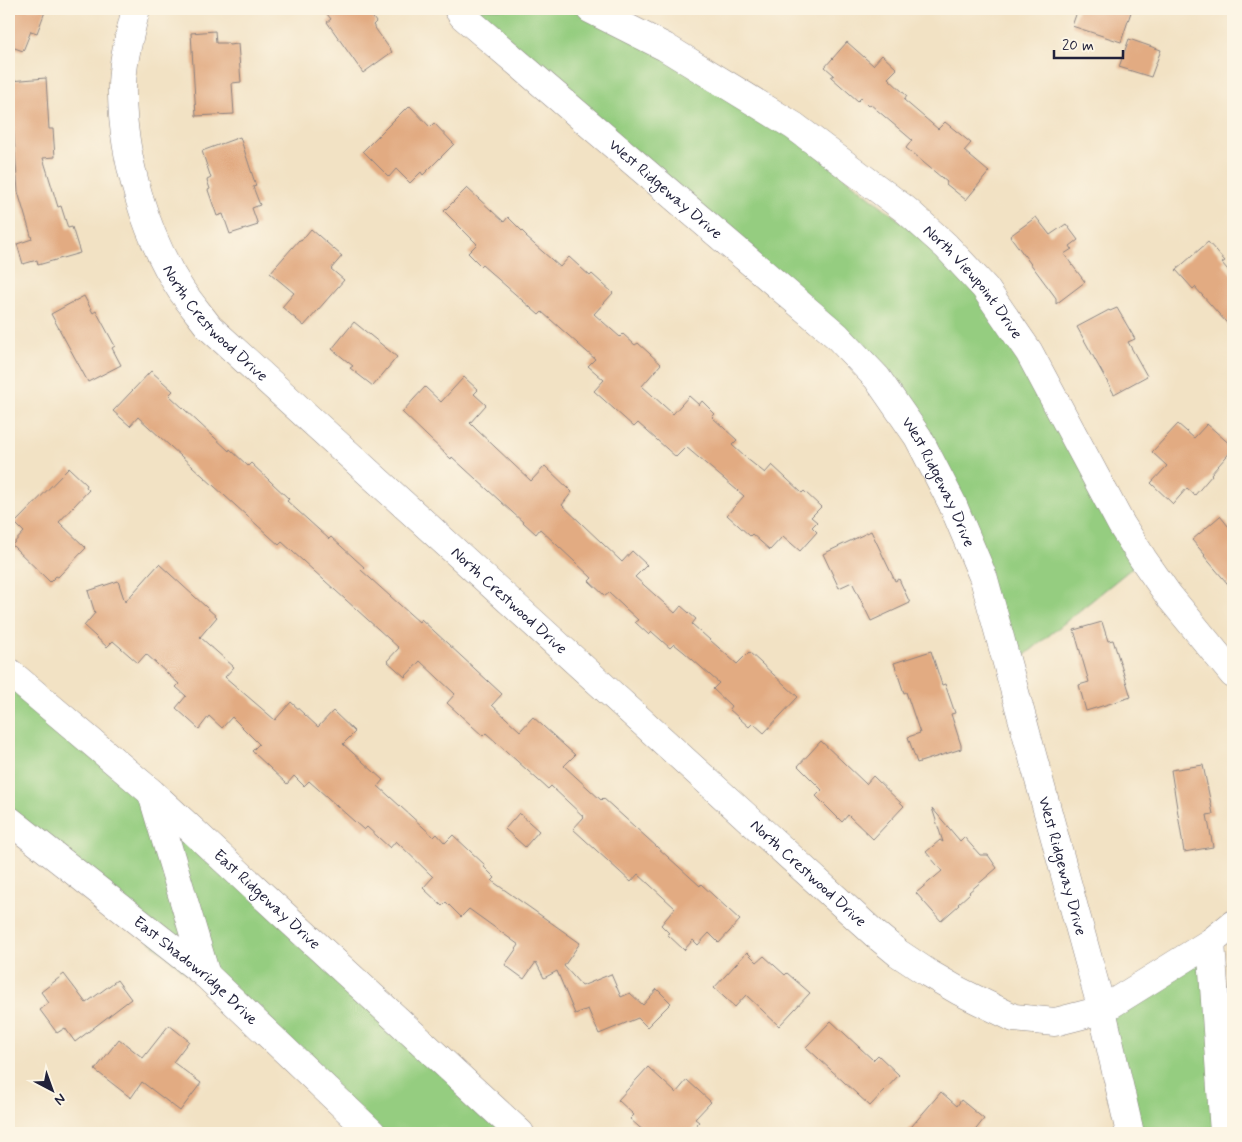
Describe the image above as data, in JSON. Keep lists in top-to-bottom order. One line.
{"streets":{"street":["West Ridgeway Drive","North Viewpoint Drive","North Crestwood Drive","East Ridgeway Drive","East Shadowridge Drive"]},"crossings":[["West Ridgeway Drive","North Crestwood Drive"]],"scale_bar":"20 m","north":"bottom right"}
